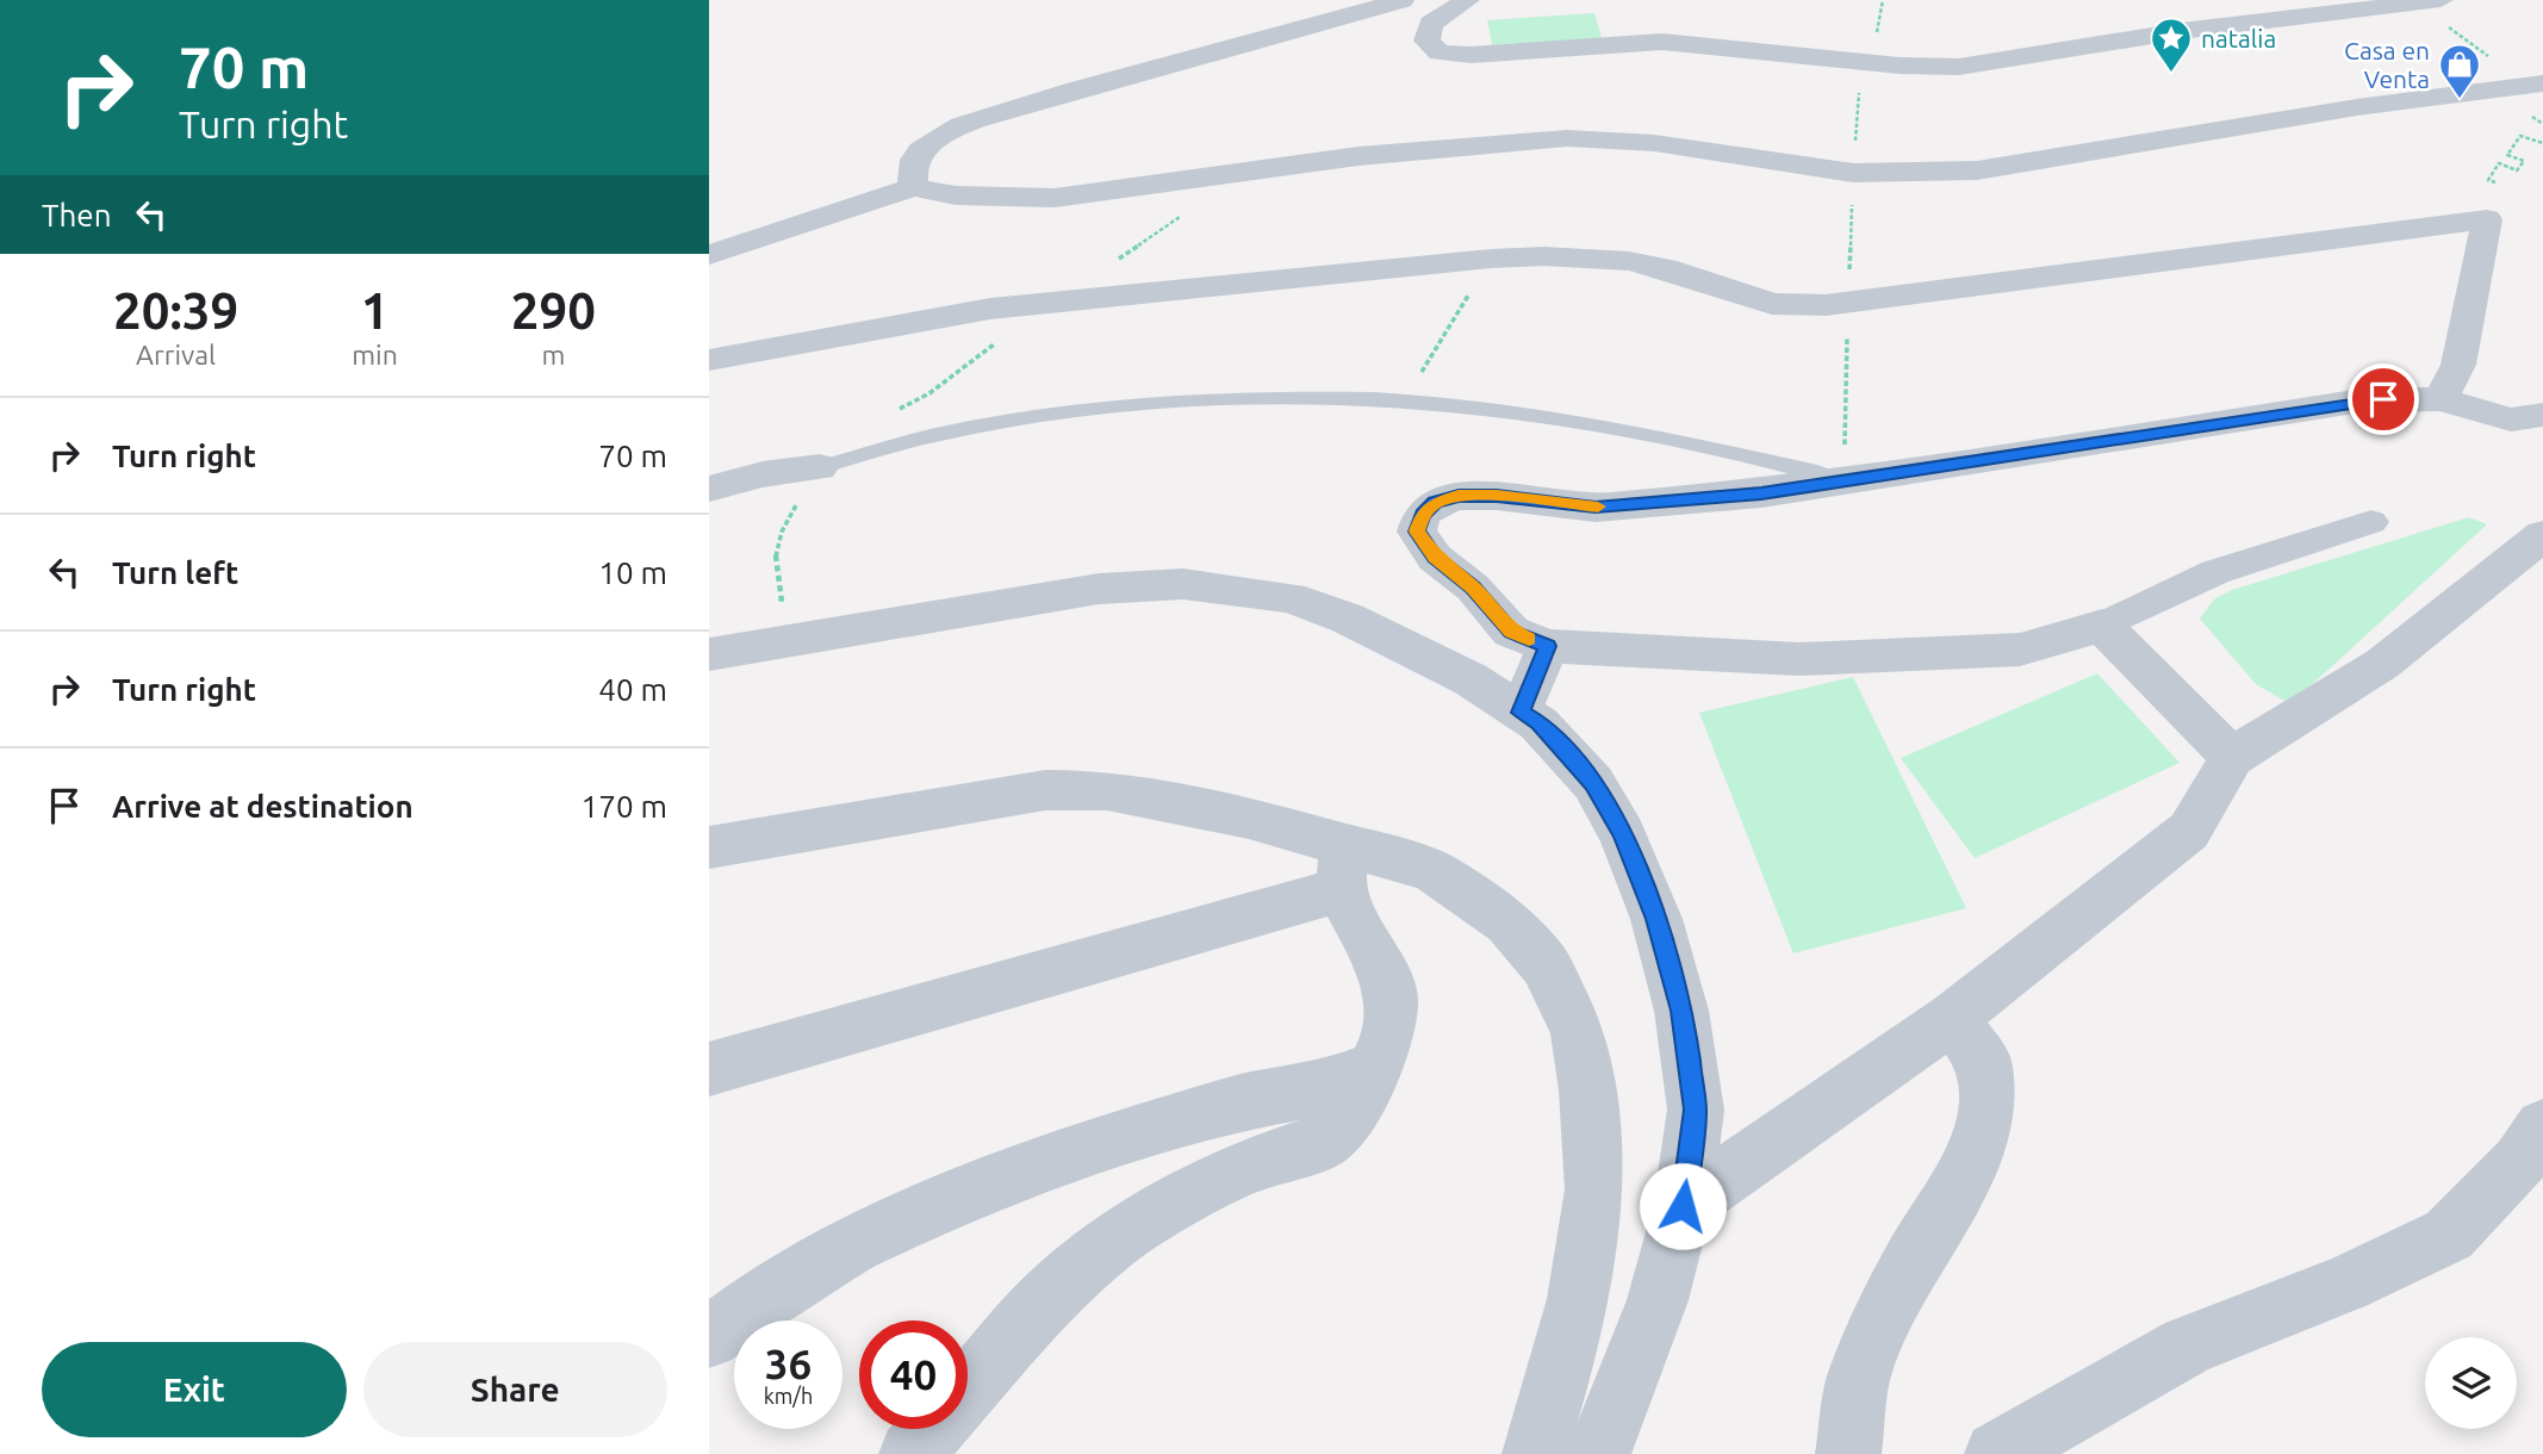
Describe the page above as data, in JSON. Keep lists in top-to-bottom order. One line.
{"places":{"place":["natalia"],"shop":["Casa en Venta"]},"page":{"turn":["70 m","Turn right"],"then":"Then","eta":["20:39","Arrival","1","min","290","m"],"list":[{"name":"Turn right","value":"70 m"},{"name":"Turn left","value":"10 m"},{"name":"Turn right","value":"40 m"},{"name":"Arrive at destination","value":"170 m"}],"speed":"36 km/h","limit":"40","buttons":["Exit","Share"]}}
